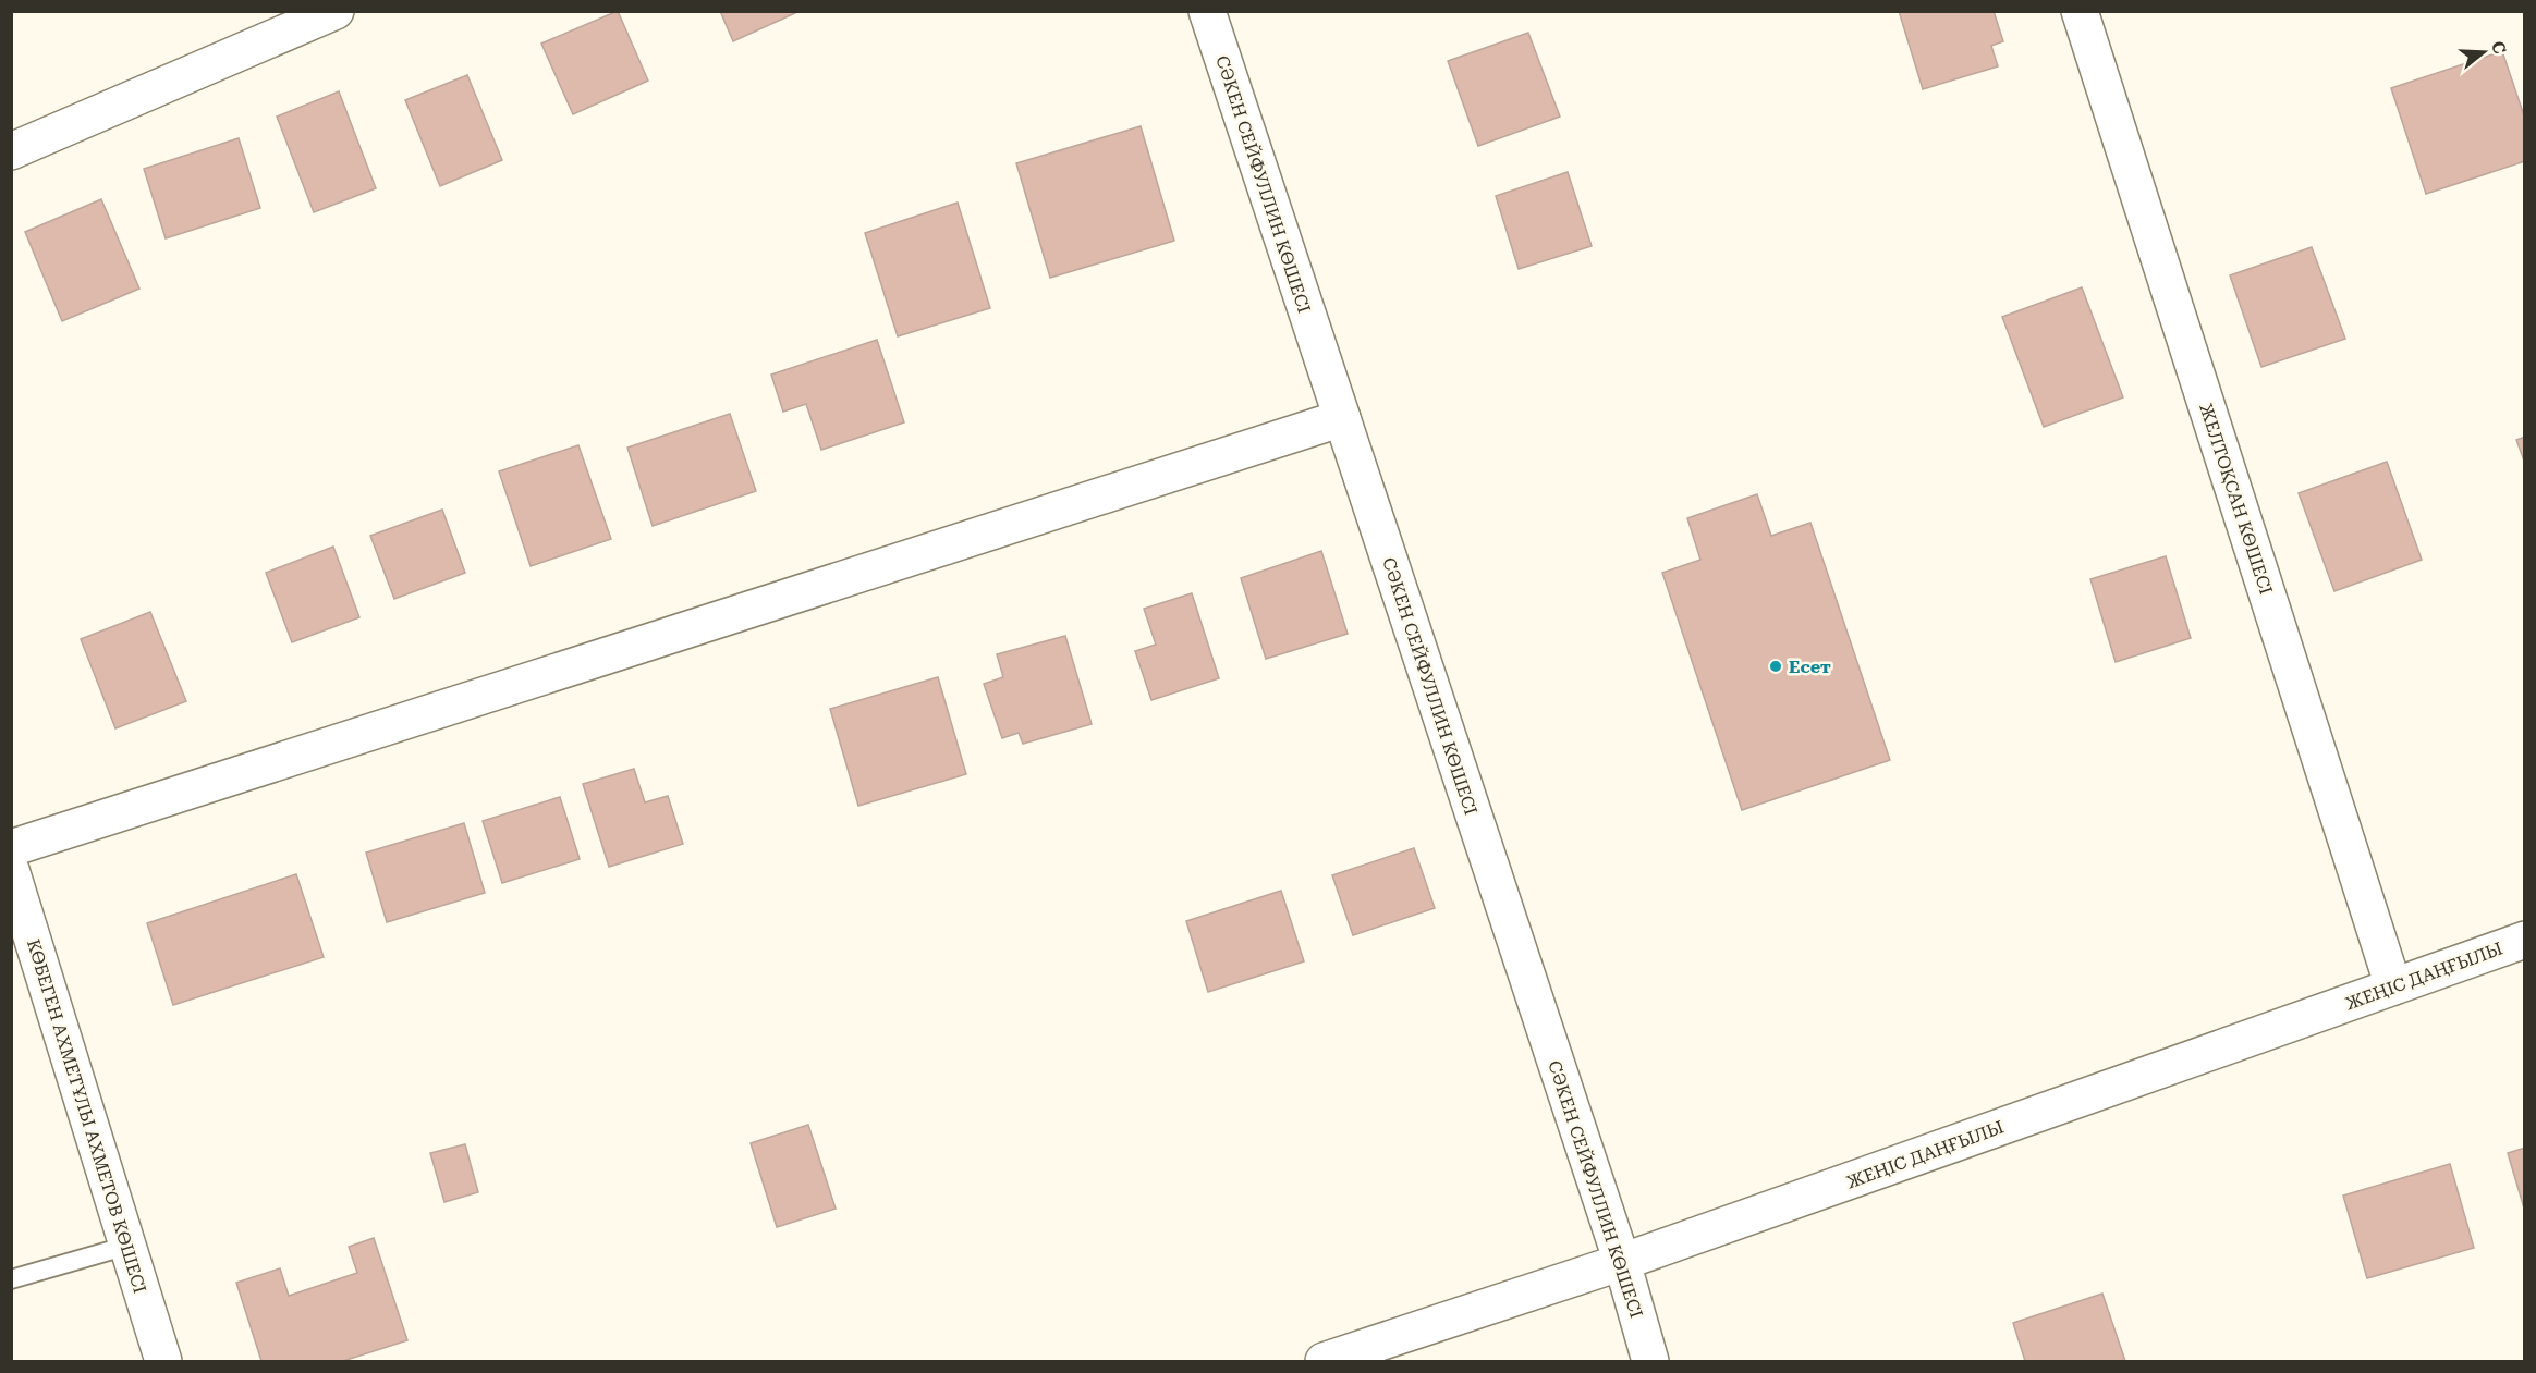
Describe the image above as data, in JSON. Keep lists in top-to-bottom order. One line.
{"streets":{"street":["СӘКЕН СЕЙФУЛЛИН КӨШЕСІ","ЖЕЛТОҚСАН КӨШЕСІ","ЖЕҢІС ДАҢҒЫЛЫ","КӨБЕГЕН АХМЕТҰЛЫ АХМЕТОВ КӨШЕСІ"]},"crossings":[["СӘКЕН СЕЙФУЛЛИН КӨШЕСІ","ЖЕҢІС ДАҢҒЫЛЫ"],["ЖЕЛТОҚСАН КӨШЕСІ","ЖЕҢІС ДАҢҒЫЛЫ"]],"places":["Есет"],"north":"right"}
